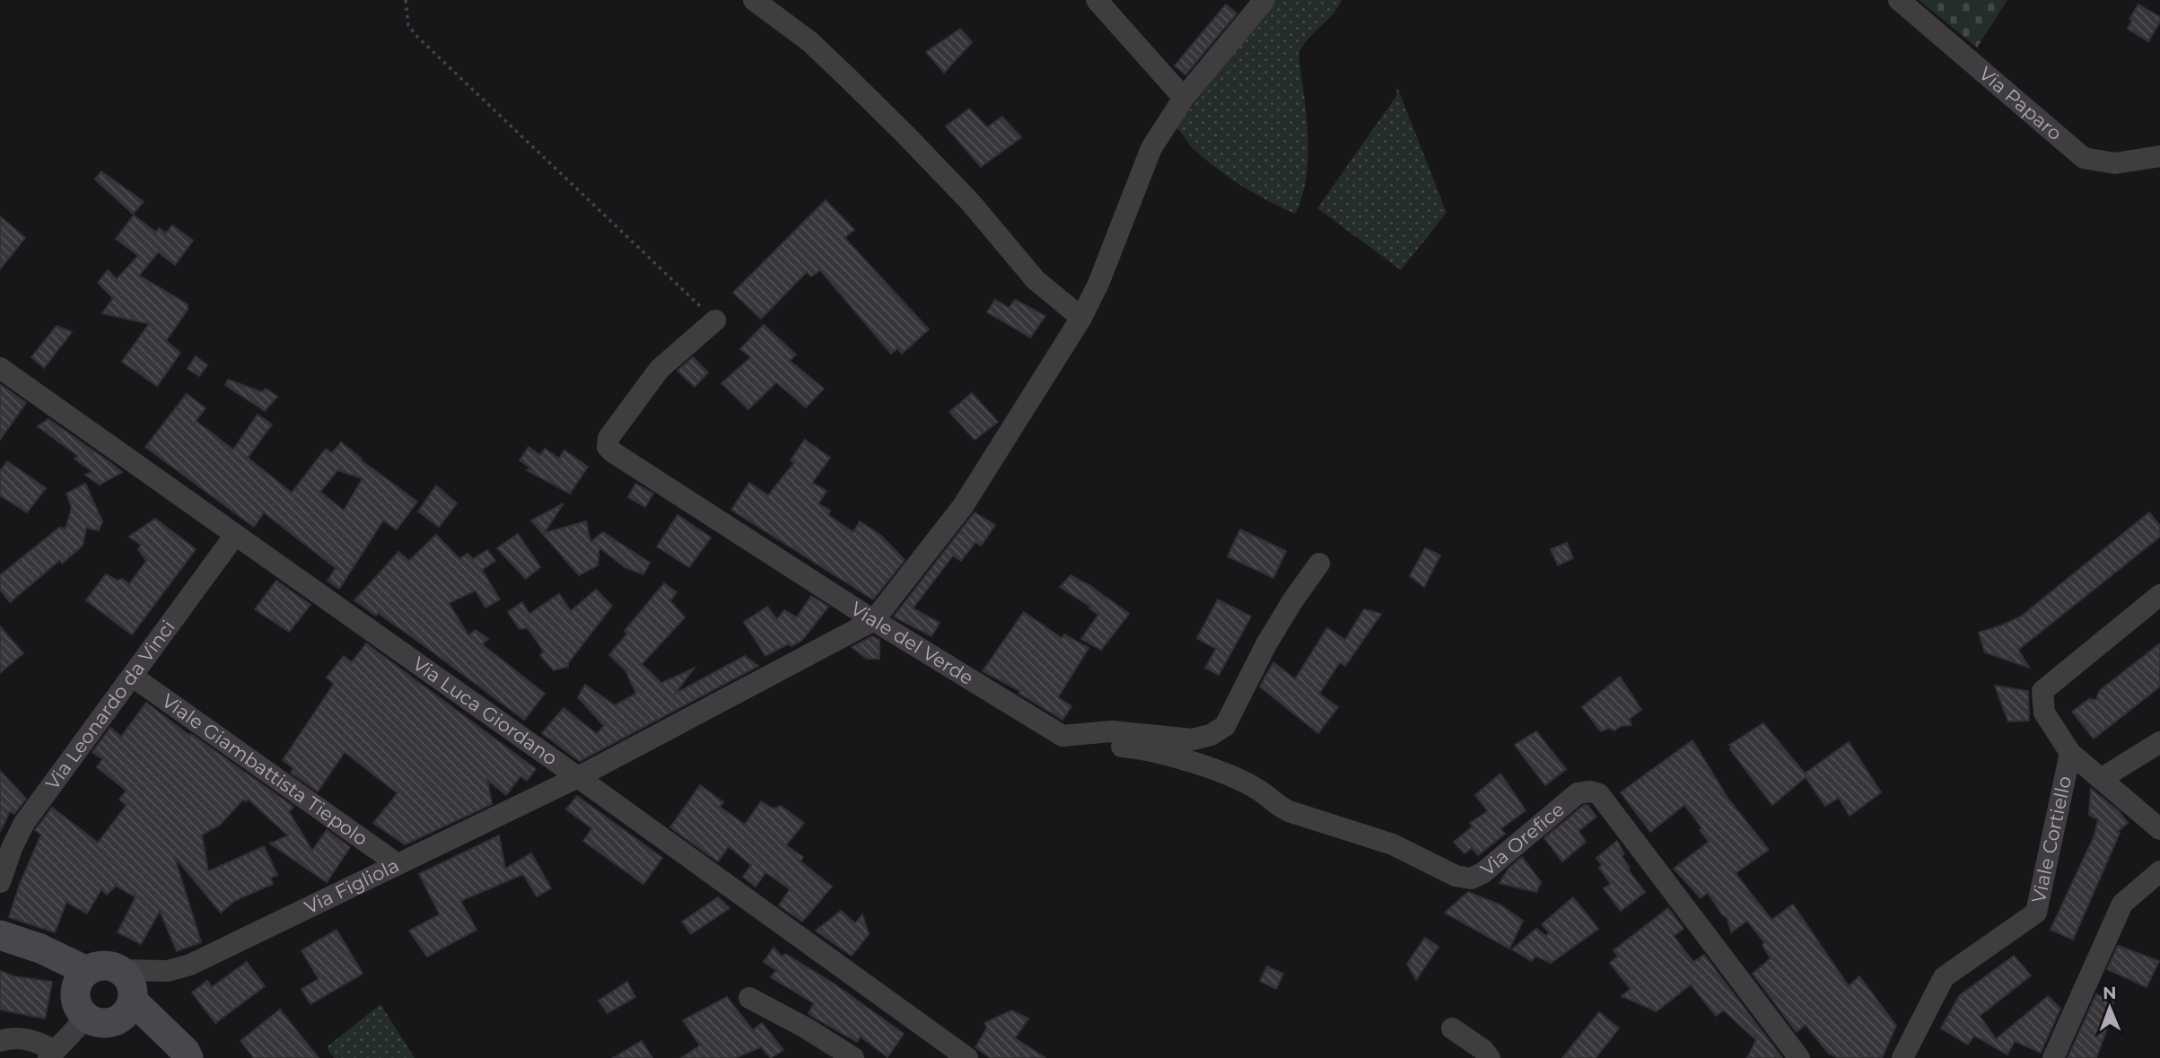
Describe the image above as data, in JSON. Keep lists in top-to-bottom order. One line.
{"streets":{"street":["Via Paparo","Viale del Verde","Via Leonardo da Vinci","Via Luca Giordano","Viale Giambattista Tiepolo","Via Orefice","Viale Cortiello","Via Figliola"]},"crossings":[["Viale del Verde","Via Orefice"],["Viale del Verde","Via Figliola"],["Via Leonardo da Vinci","Via Luca Giordano"],["Via Leonardo da Vinci","Viale Giambattista Tiepolo"],["Via Luca Giordano","Via Figliola"],["Viale Giambattista Tiepolo","Via Figliola"]],"north":"top"}
